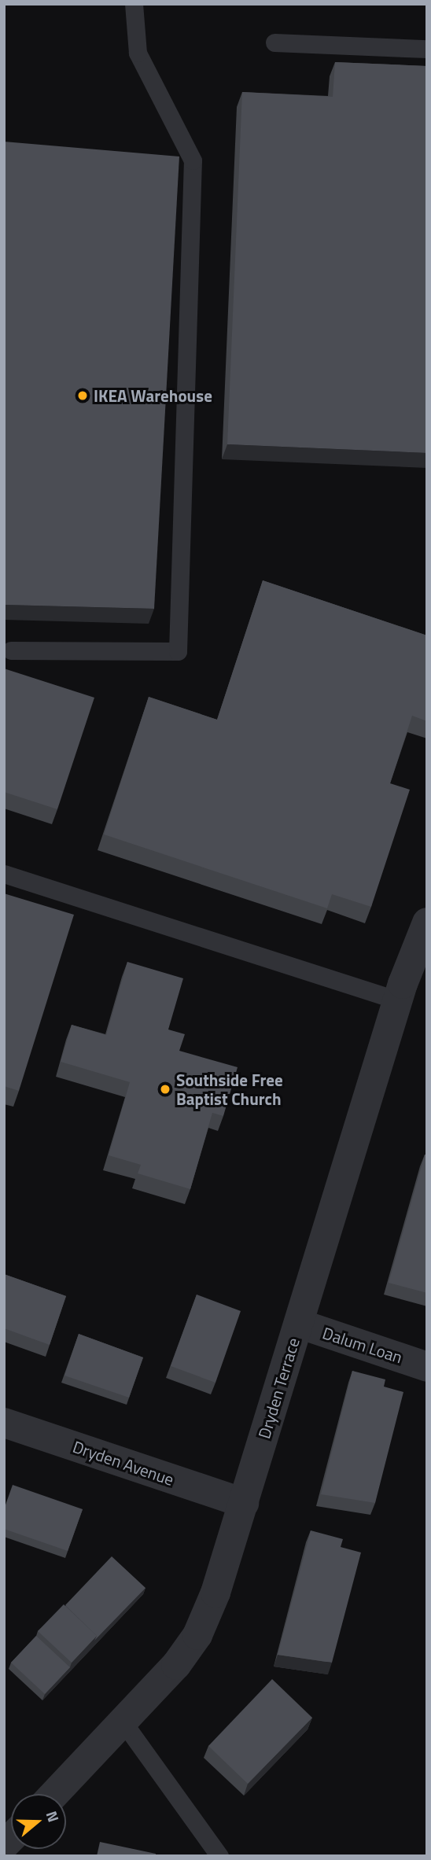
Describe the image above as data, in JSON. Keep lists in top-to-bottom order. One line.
{"streets":{"street":["Dalum Loan","Dryden Terrace","Dryden Avenue"]},"crossings":[["Dalum Loan","Dryden Terrace"],["Dryden Terrace","Dryden Avenue"]],"places":["IKEA Warehouse","Southside Free Baptist Church"],"north":"right"}
